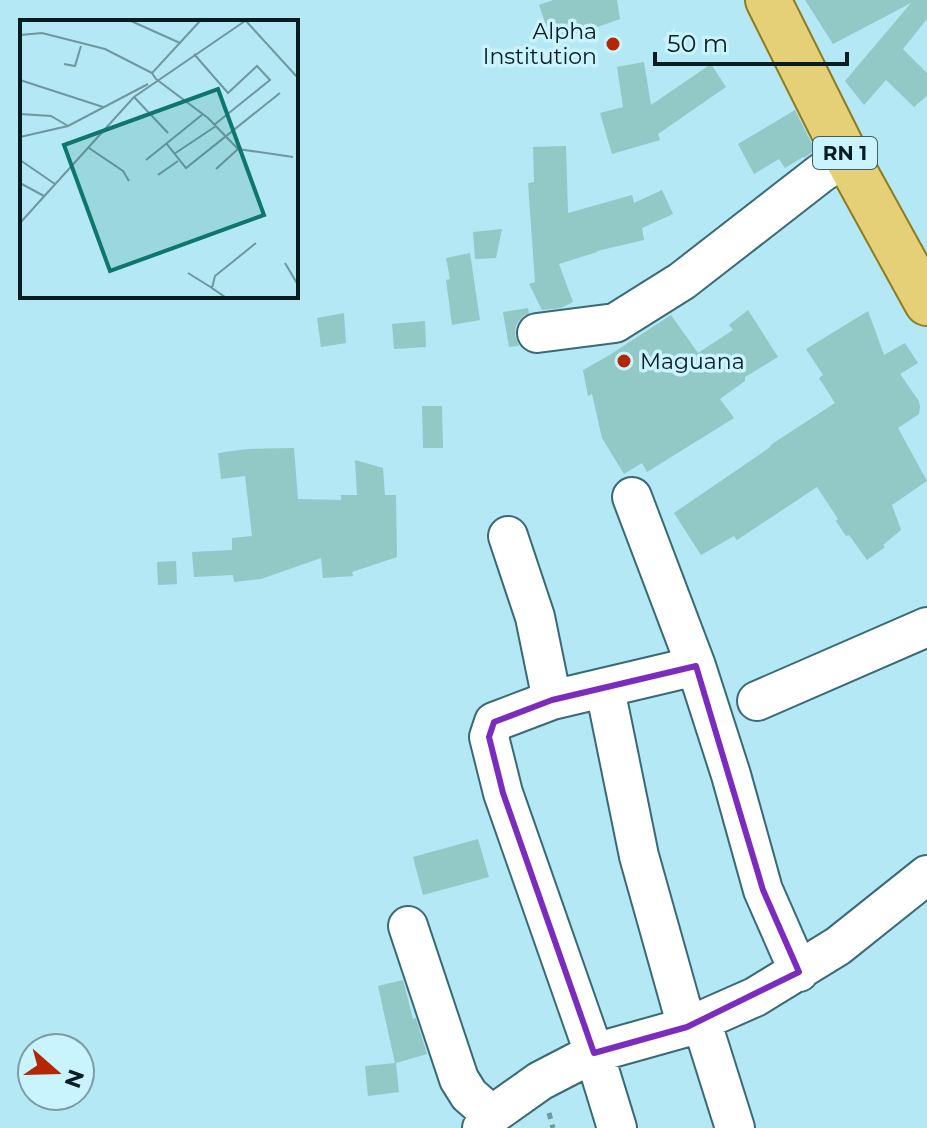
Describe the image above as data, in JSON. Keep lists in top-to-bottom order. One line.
{"streets":{"main road":["RN 1"]},"places":["Alpha Institution","Maguana"],"scale_bar":"50 m","north":"right"}
